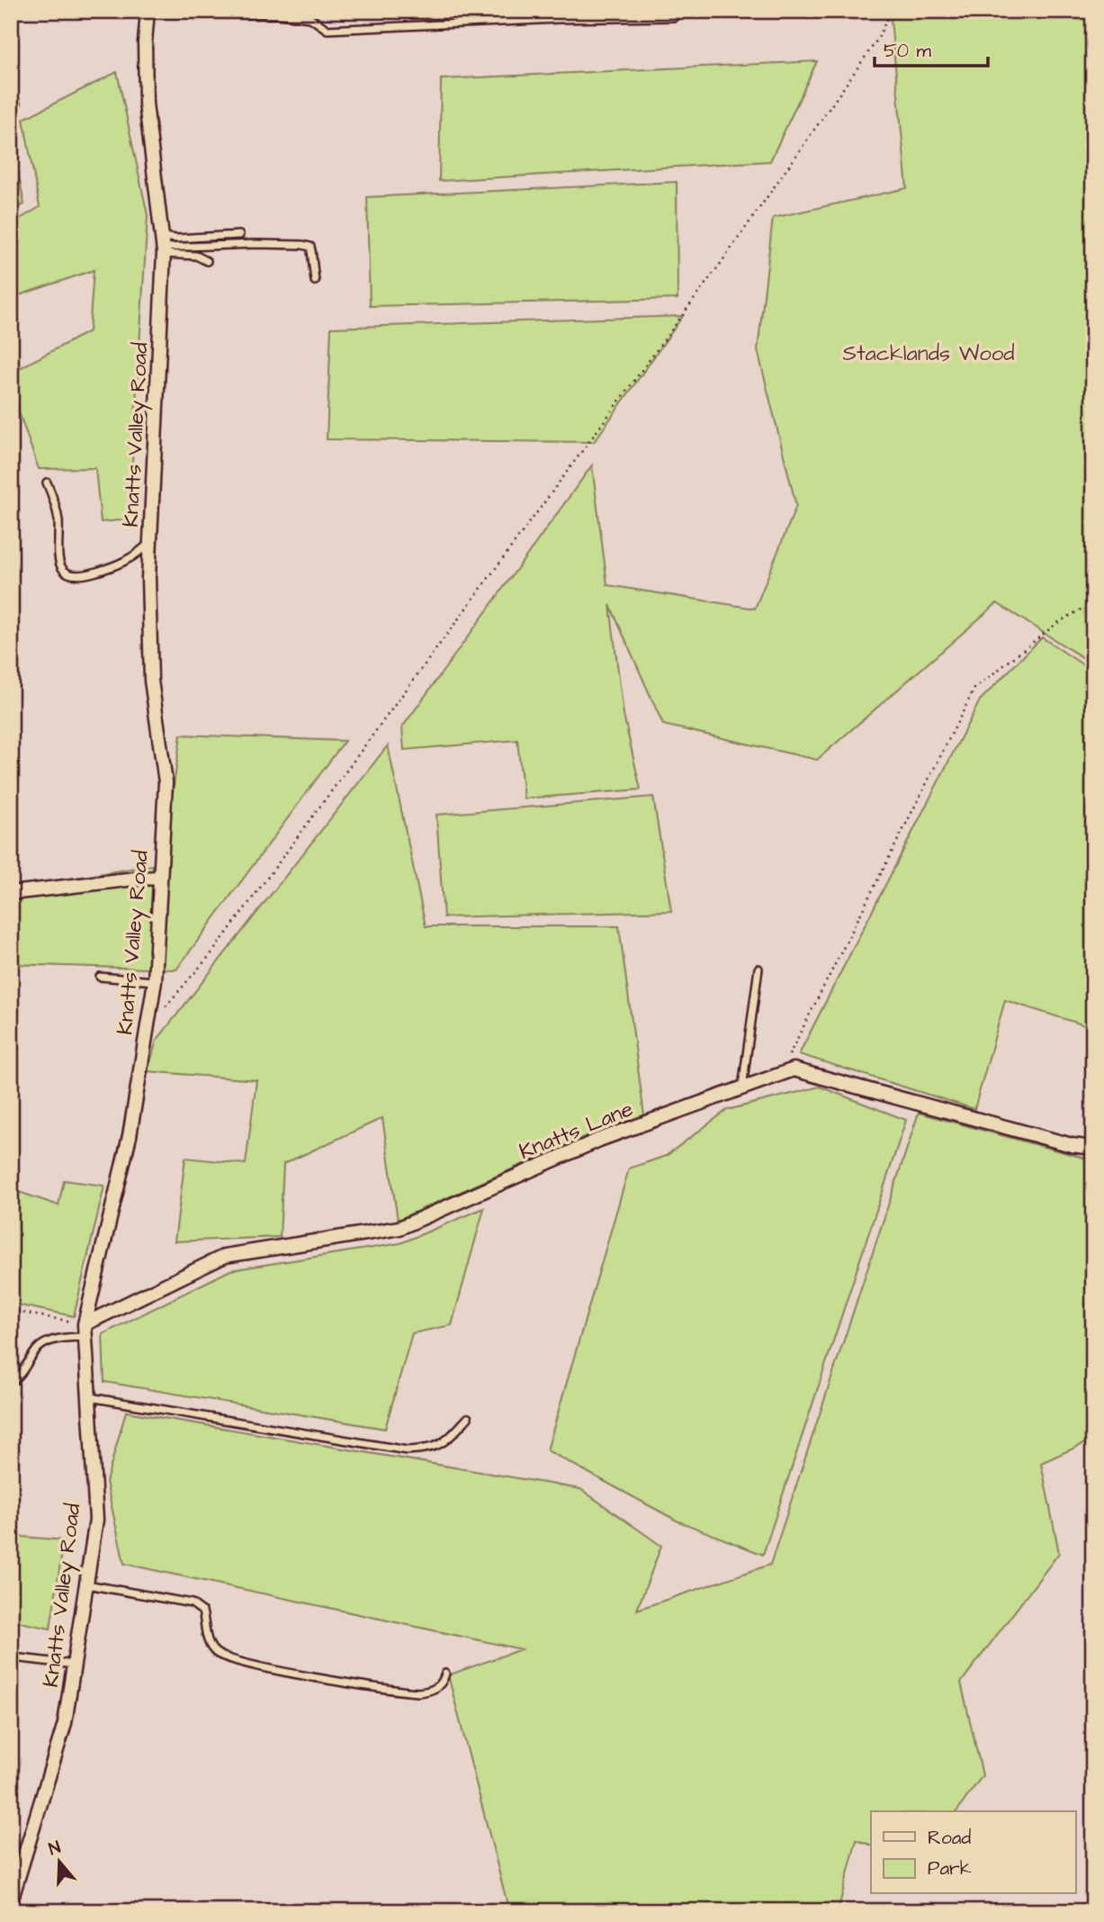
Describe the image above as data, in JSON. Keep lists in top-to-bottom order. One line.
{"streets":{"street":["Knatts Valley Road","Knatts Lane"]},"crossings":[["Knatts Valley Road","Knatts Lane"]],"parks":["Stacklands Wood"],"legend":["Road","Park"],"scale_bar":"50 m","north":"top"}
